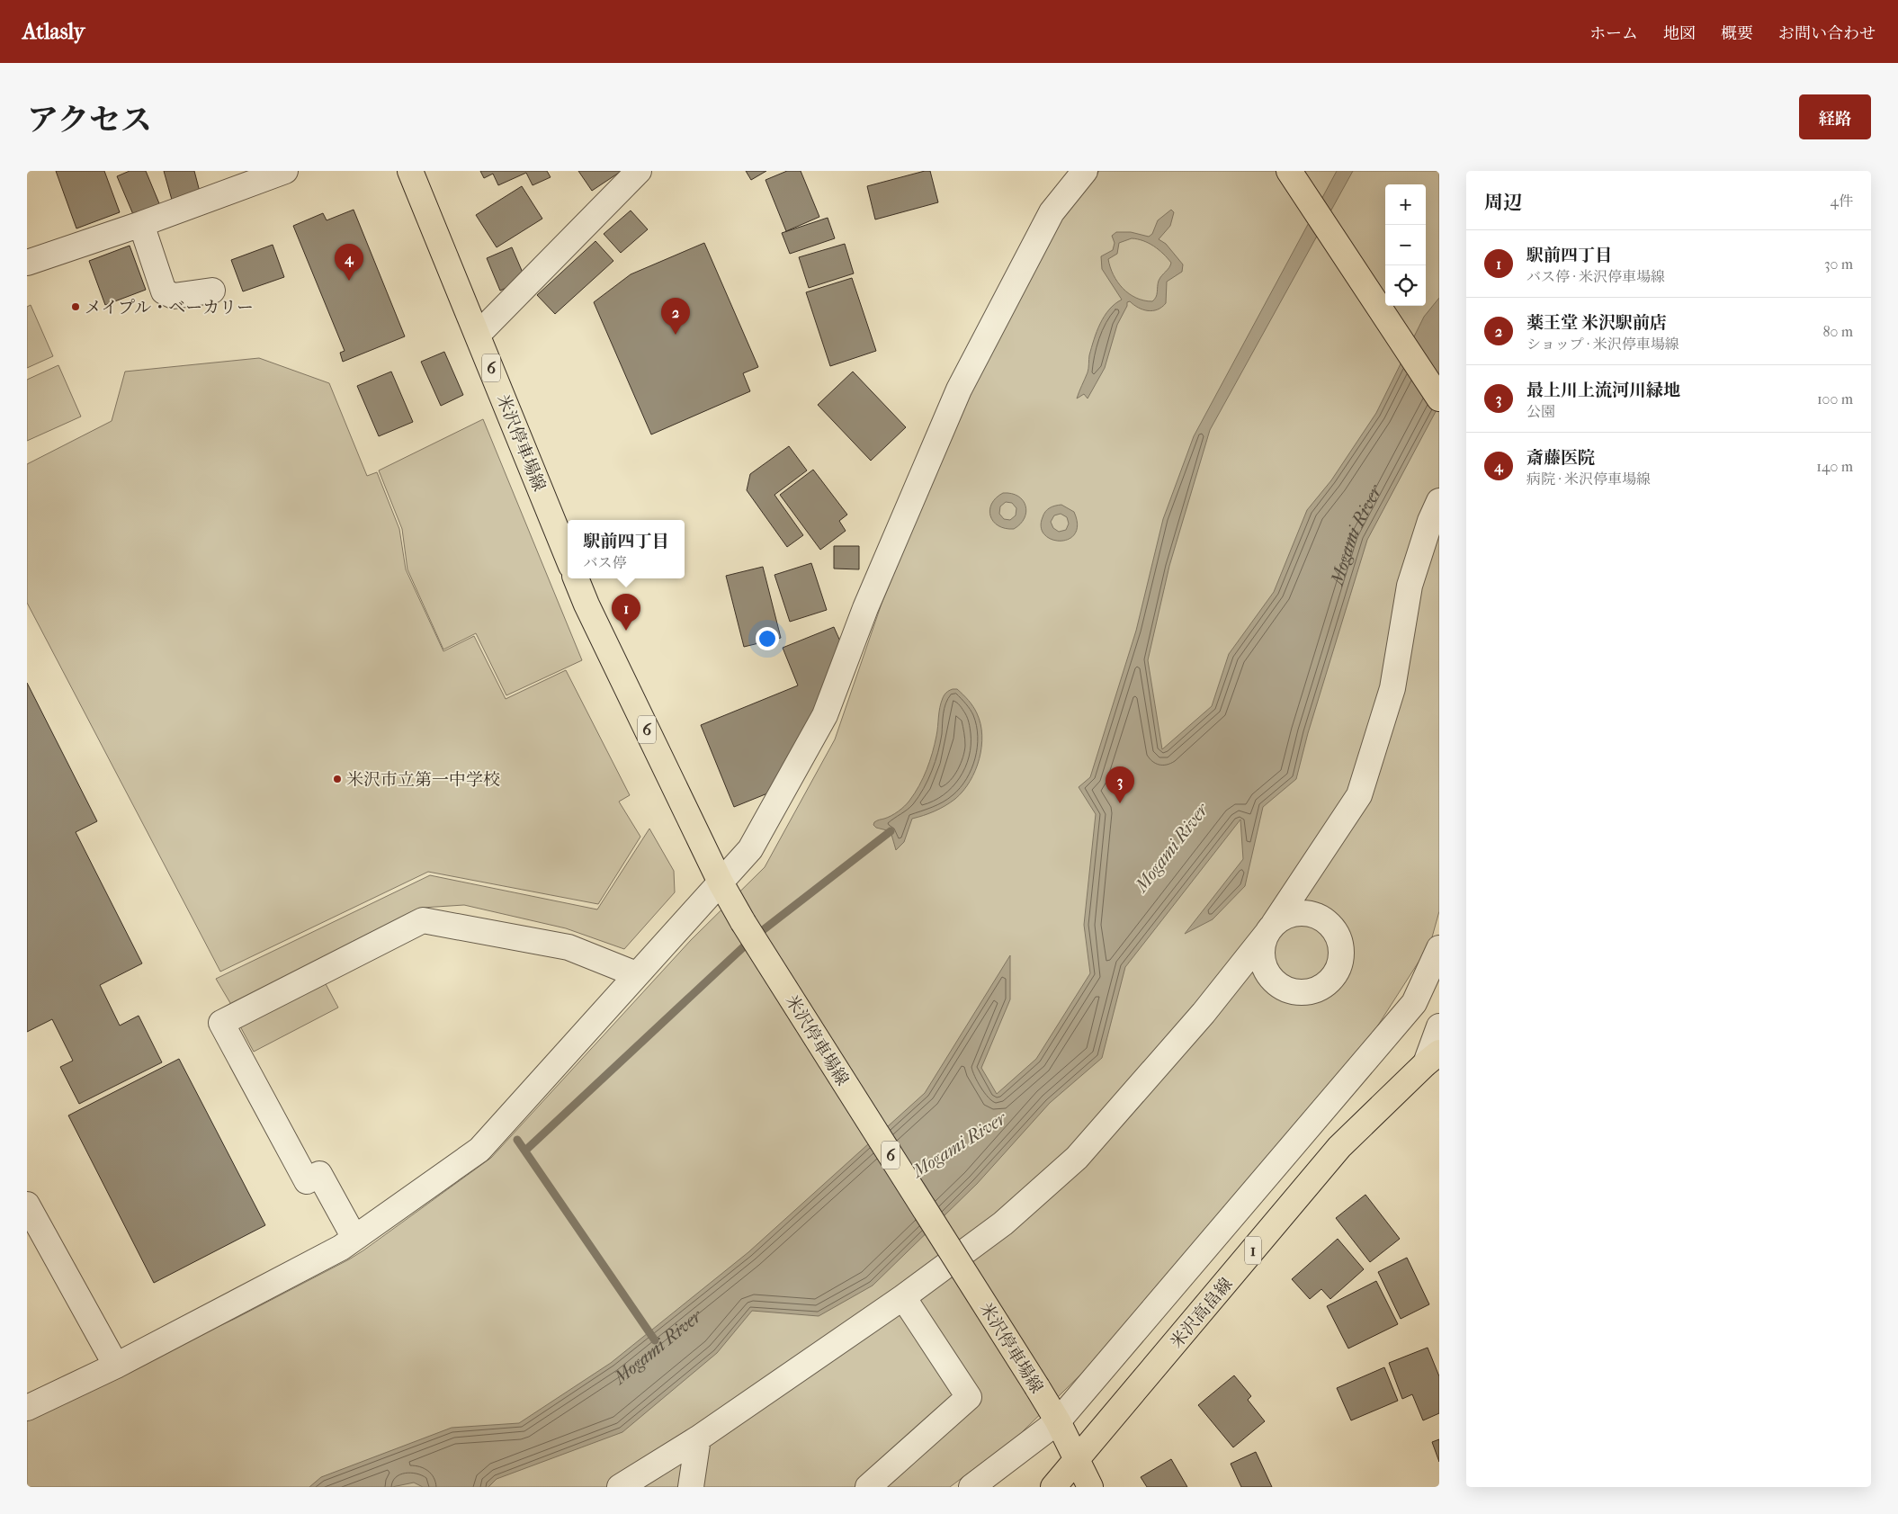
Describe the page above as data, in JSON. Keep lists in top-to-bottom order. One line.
{"streets":{"main road":["6","米沢停車場線","1","米沢高畠線"]},"crossings":[["米沢停車場線","1"],["米沢停車場線","米沢高畠線"],["1","米沢高畠線"]],"water":["Mogami River"],"places":["メイプル・ベーカリー","米沢市立第一中学校"],"page":{"header":"Atlasly","nav":["ホーム","地図","概要","お問い合わせ"],"title":"アクセス","buttons":"経路","heading":["周辺","4件"],"map_buttons":["+","−"],"list":[{"mark":"1","name":"駅前四丁目","note":"バス停 · 米沢停車場線","value":"30 m"},{"mark":"2","name":"薬王堂 米沢駅前店","note":"ショップ · 米沢停車場線","value":"80 m"},{"mark":"3","name":"最上川上流河川緑地","note":"公園","value":"100 m"},{"mark":"4","name":"斎藤医院","note":"病院 · 米沢停車場線","value":"140 m"}],"pins":["4","2","1","3"],"popup":["駅前四丁目","バス停"]}}
